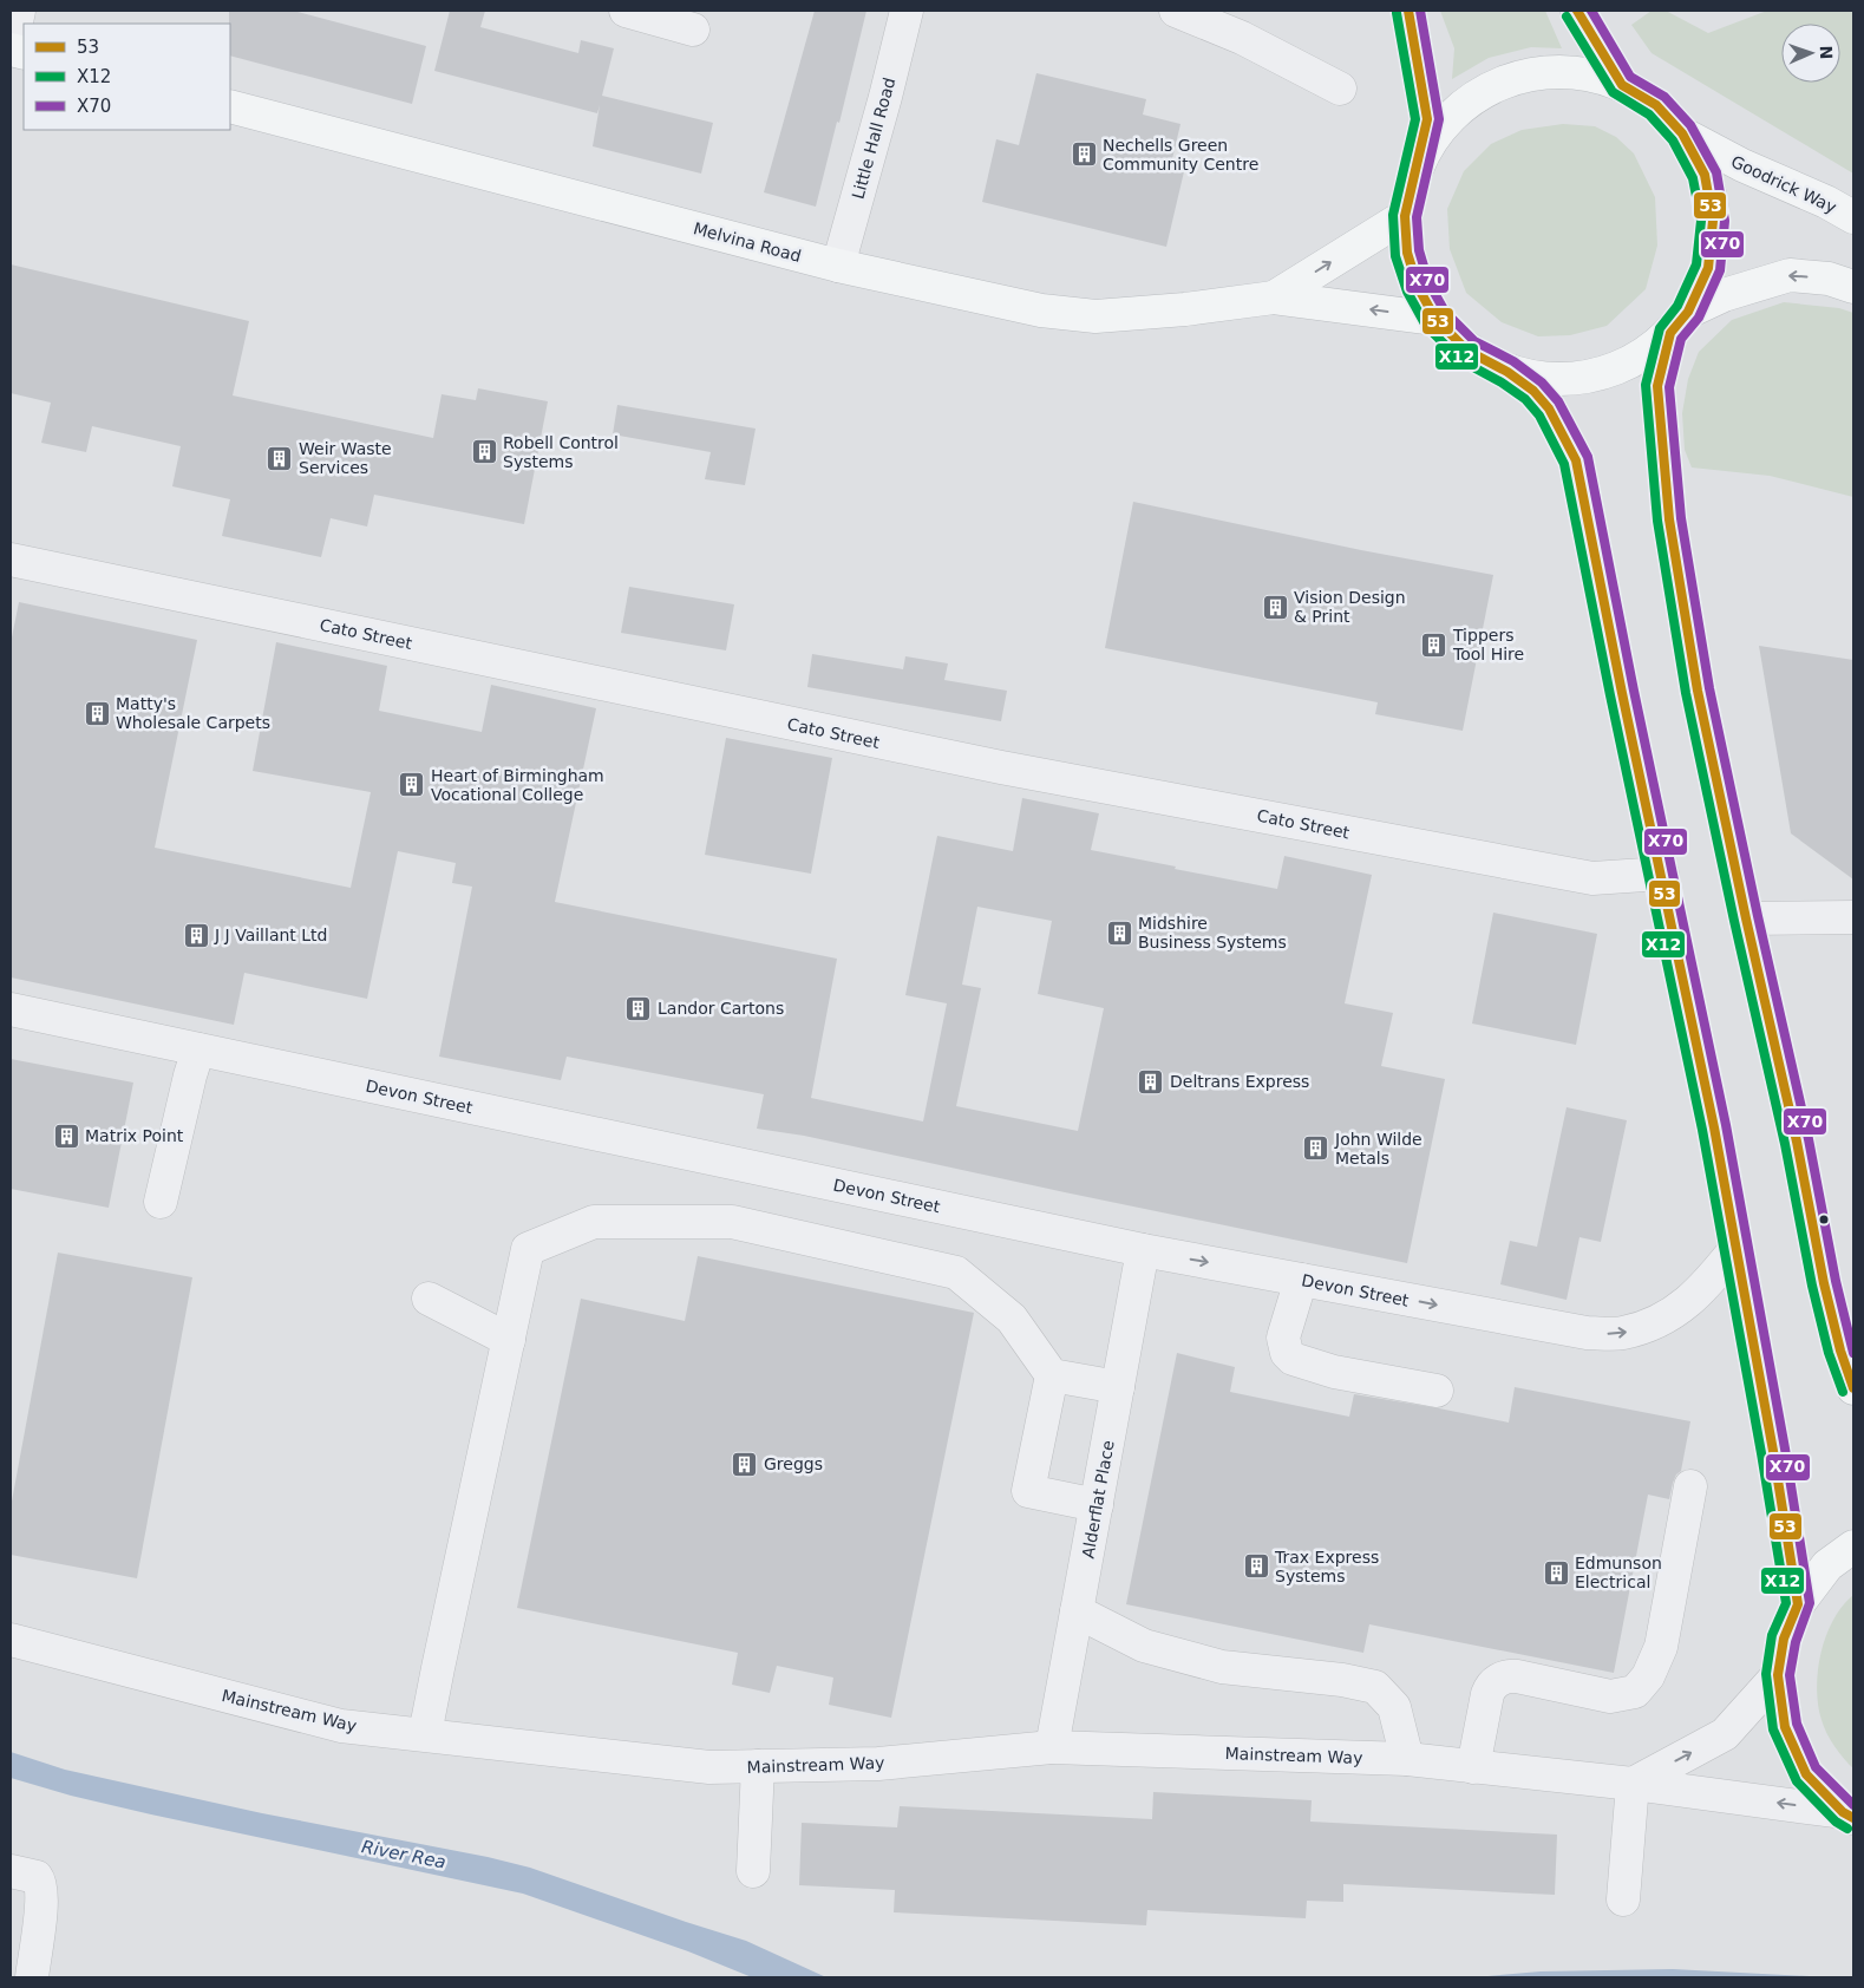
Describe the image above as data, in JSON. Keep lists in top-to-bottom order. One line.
{"streets":{"main road":["Goodrick Way","Melvina Road"],"street":["Little Hall Road","Cato Street","Devon Street","Alderflat Place","Mainstream Way"]},"crossings":[["Little Hall Road","Melvina Road"],["Devon Street","Alderflat Place"],["Alderflat Place","Mainstream Way"]],"water":["River Rea"],"places":{"building":["Nechells Green Community Centre","Robell Control Systems","Weir Waste Services","Vision Design & Print","Tippers Tool Hire","Matty's Wholesale Carpets","Heart of Birmingham Vocational College","Midshire Business Systems","J J Vaillant Ltd","Landor Cartons","Deltrans Express","Matrix Point","John Wilde Metals","Greggs","Trax Express Systems","Edmunson Electrical"]},"lines":["transit line 53","transit line X70","transit line X12"],"legend":["53","X12","X70"],"north":"right"}
